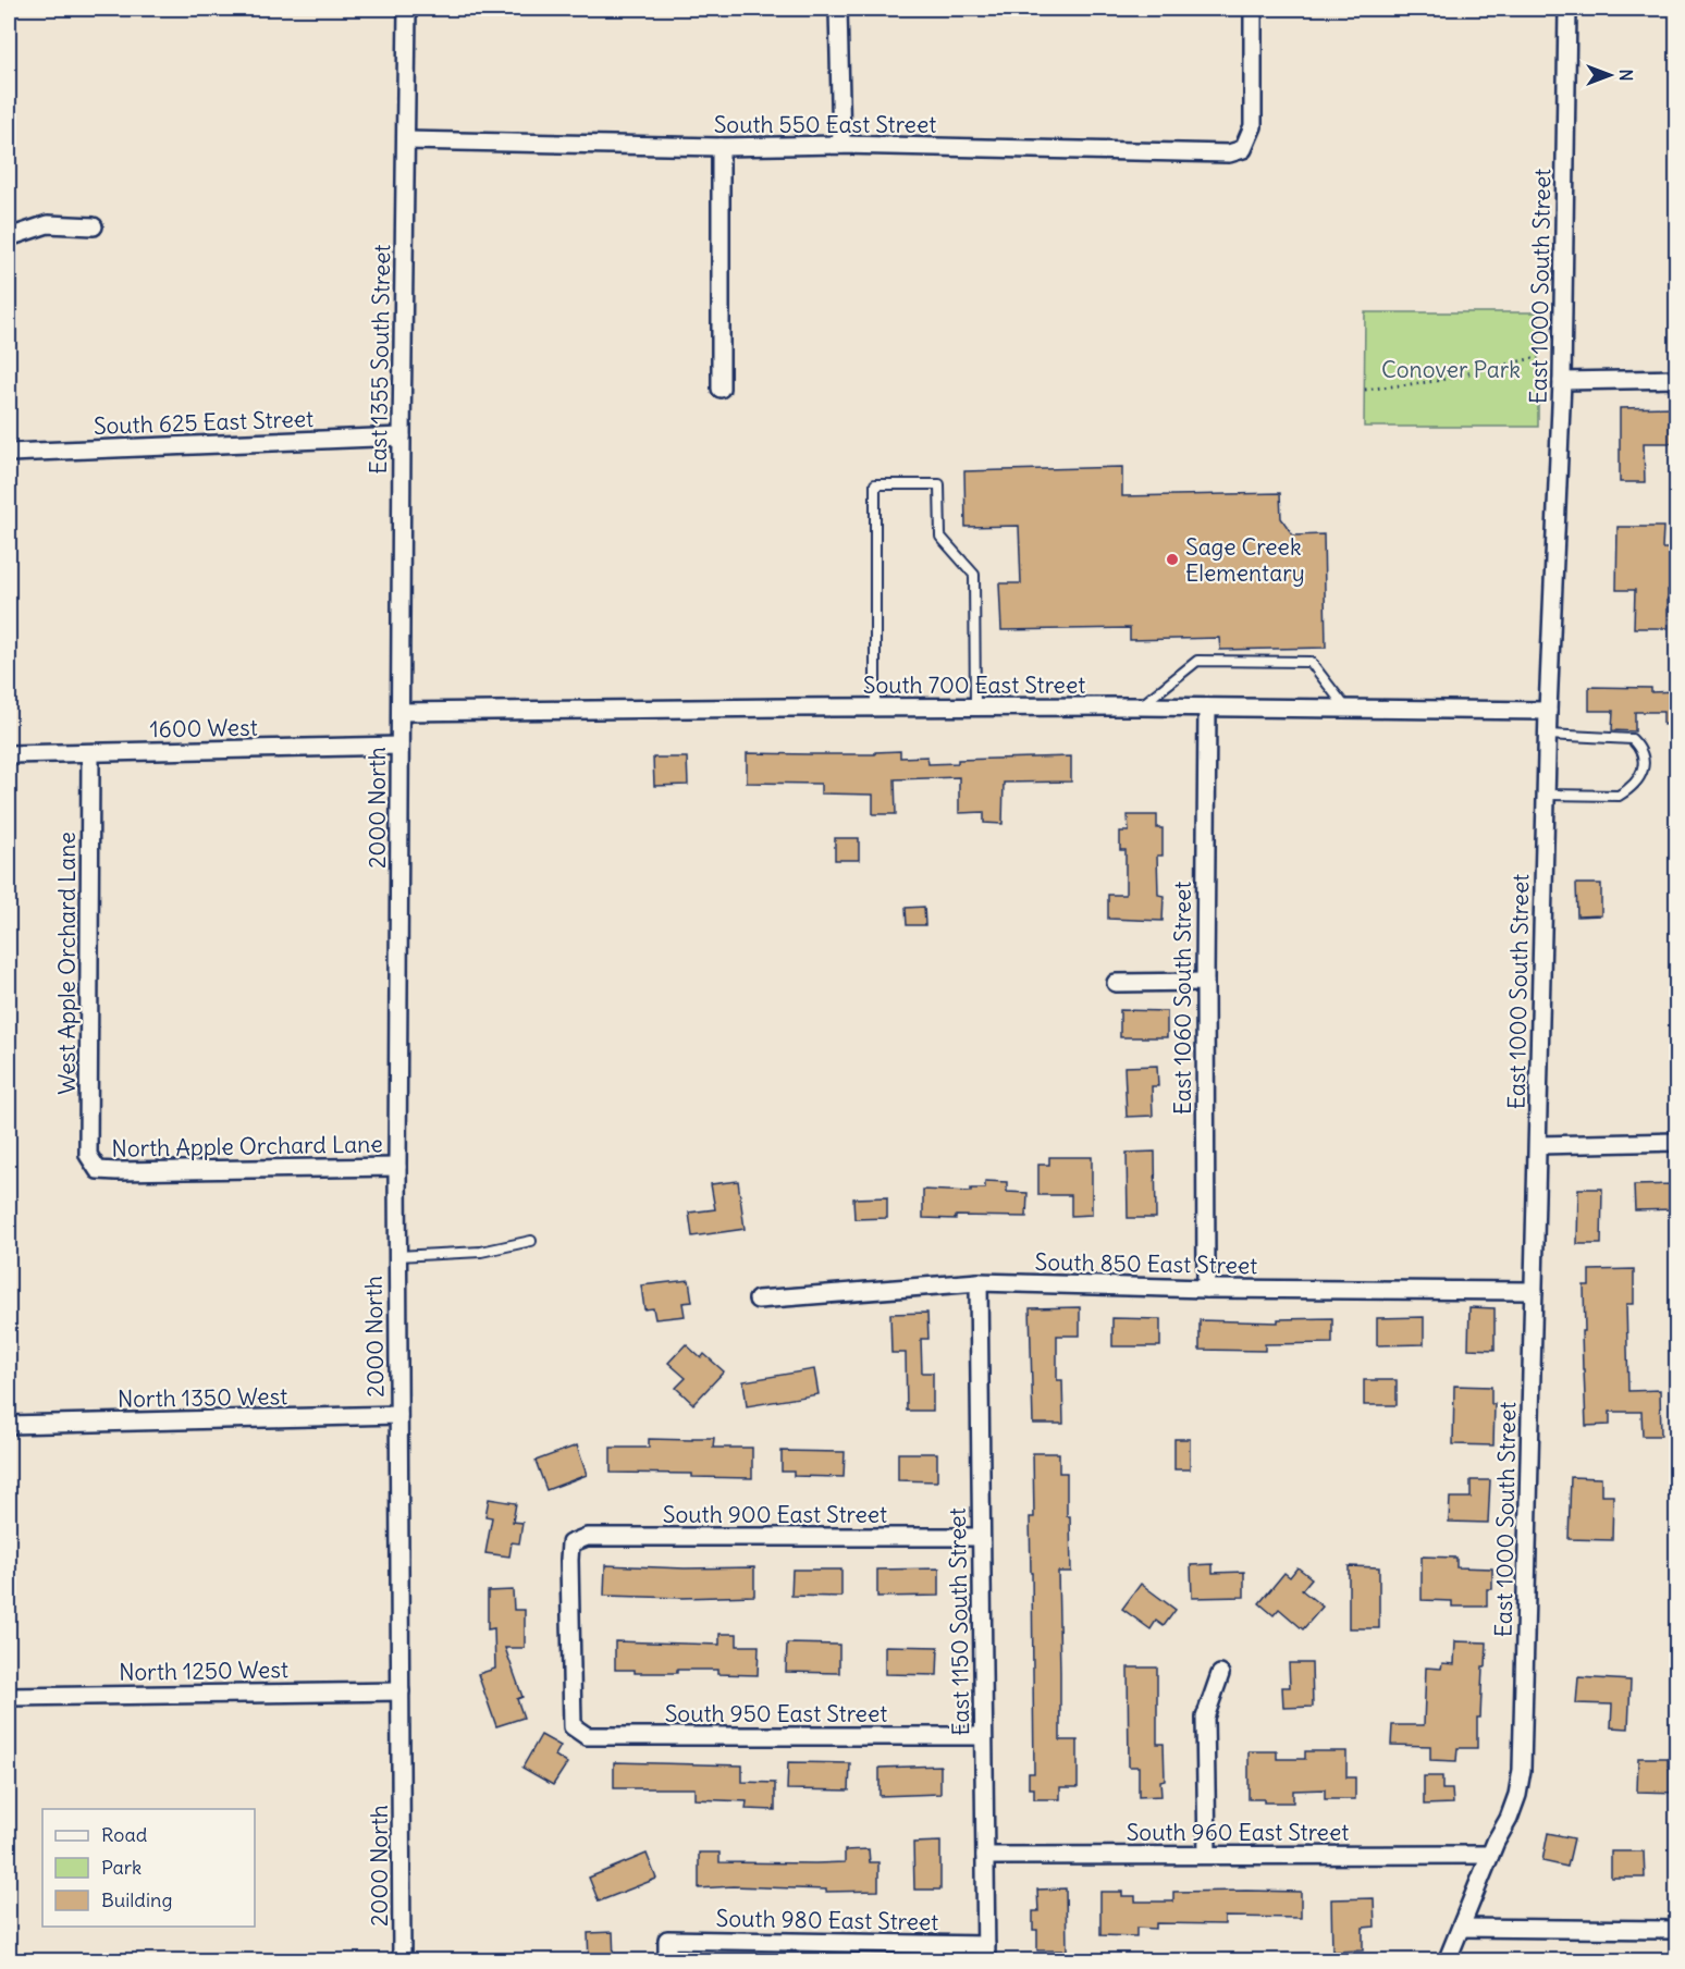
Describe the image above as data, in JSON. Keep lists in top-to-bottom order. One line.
{"streets":{"street":["South 550 East Street","East 1000 South Street","East 1355 South Street","South 625 East Street","South 700 East Street","1600 West","2000 North","West Apple Orchard Lane","East 1060 South Street","North Apple Orchard Lane","South 850 East Street","North 1350 West","South 900 East Street","East 1150 South Street","North 1250 West","South 950 East Street","South 960 East Street","South 980 East Street"]},"crossings":[["South 550 East Street","East 1355 South Street"],["East 1000 South Street","South 700 East Street"],["East 1000 South Street","South 850 East Street"],["East 1000 South Street","South 960 East Street"],["East 1355 South Street","South 625 East Street"],["East 1355 South Street","South 700 East Street"],["East 1355 South Street","2000 North"],["South 700 East Street","2000 North"],["South 700 East Street","East 1060 South Street"],["1600 West","2000 North"],["1600 West","West Apple Orchard Lane"],["2000 North","North Apple Orchard Lane"],["2000 North","North 1350 West"],["2000 North","North 1250 West"],["West Apple Orchard Lane","North Apple Orchard Lane"],["East 1060 South Street","South 850 East Street"],["South 850 East Street","East 1150 South Street"],["South 900 East Street","East 1150 South Street"],["South 900 East Street","South 950 East Street"],["East 1150 South Street","South 950 East Street"],["East 1150 South Street","South 960 East Street"],["East 1150 South Street","South 980 East Street"]],"parks":["Conover Park"],"places":["Sage Creek Elementary"],"legend":["Road","Park","Building"],"north":"right"}
